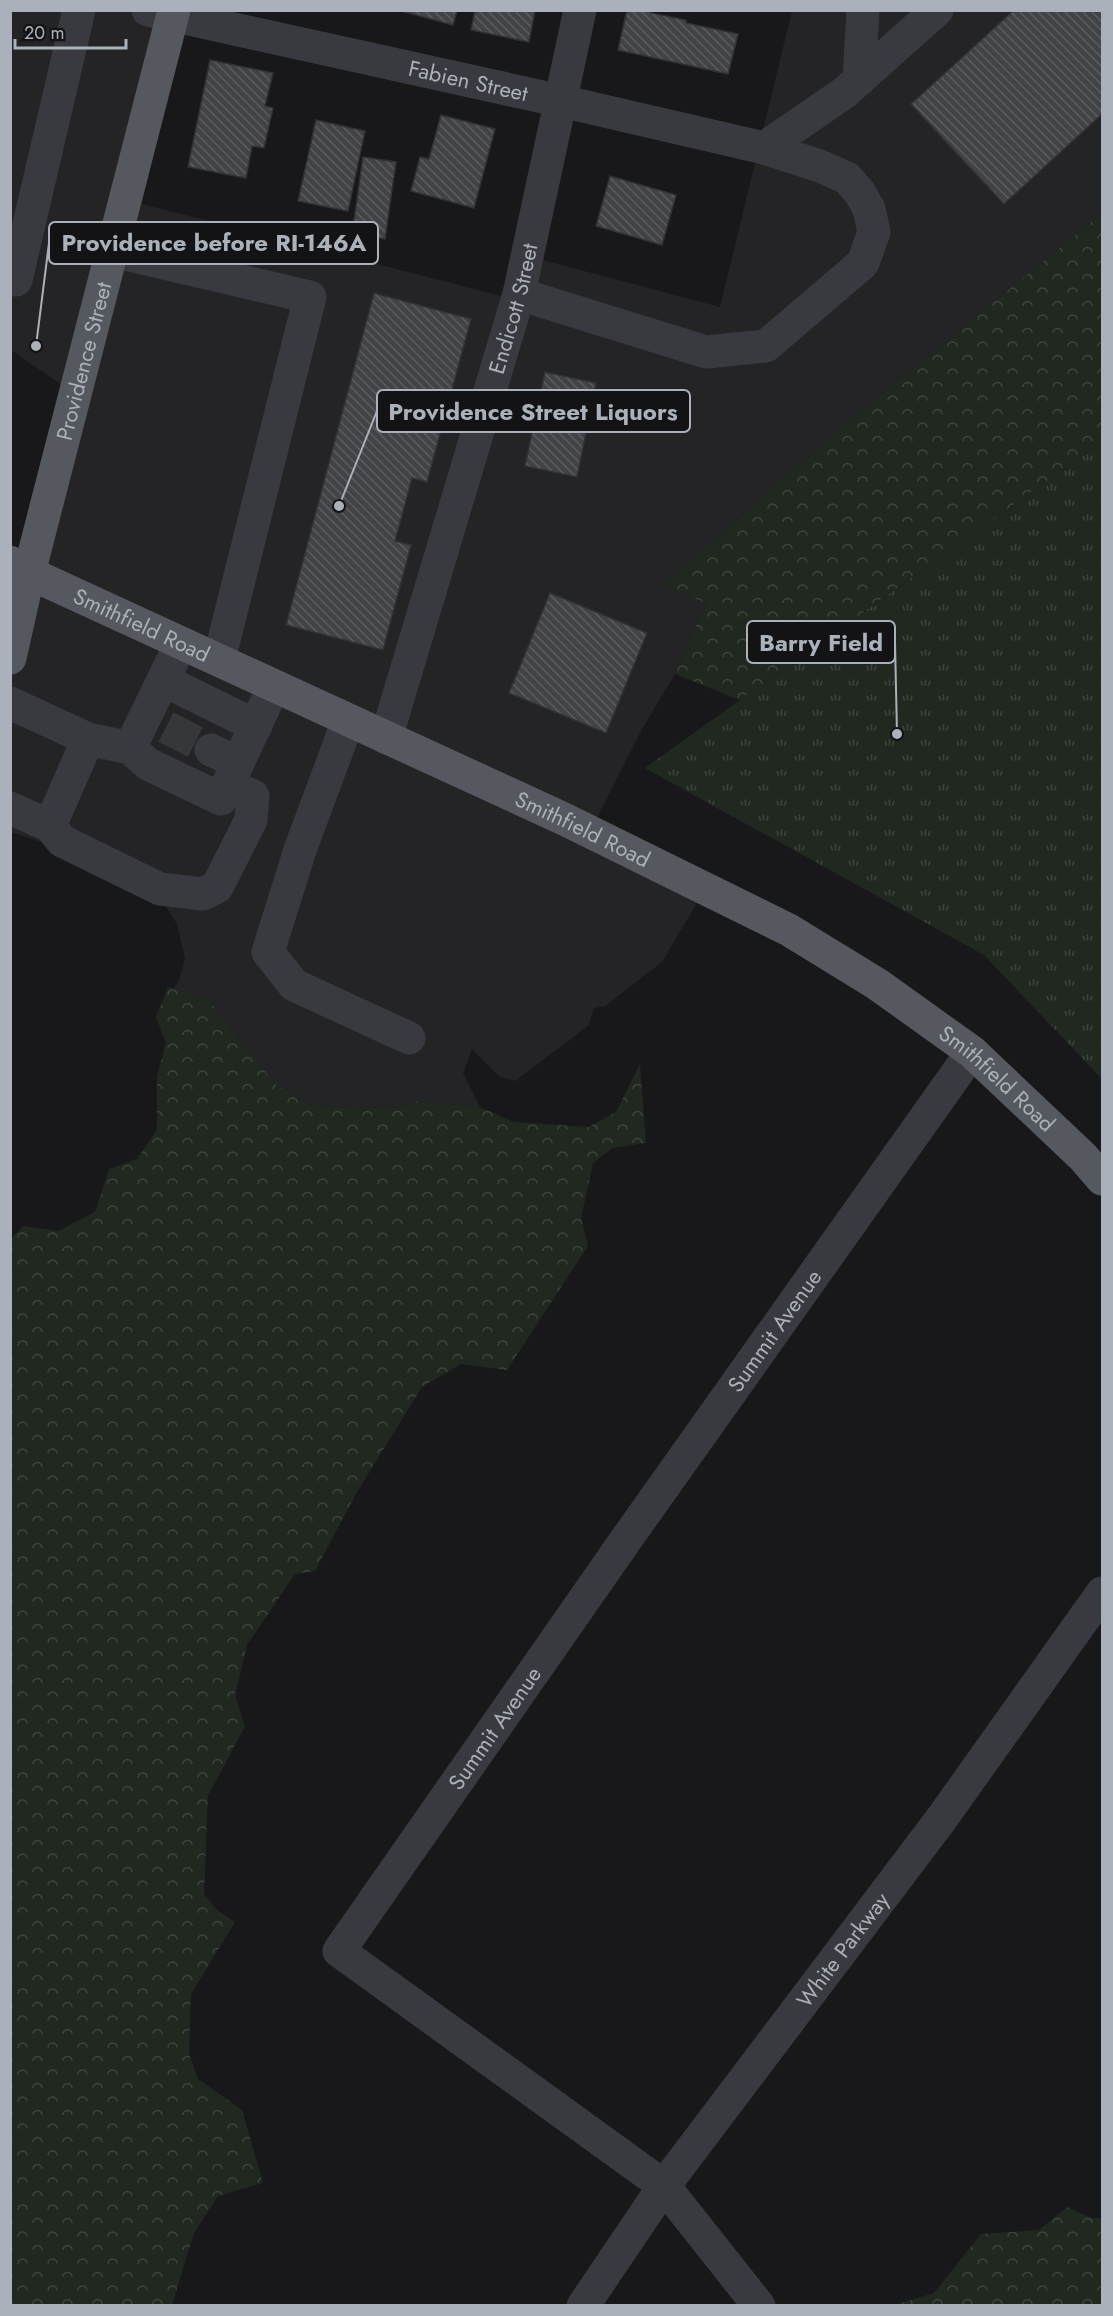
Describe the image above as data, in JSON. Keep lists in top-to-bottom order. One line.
{"streets":{"main road":["Providence Street","Smithfield Road"],"street":["Fabien Street","Endicott Street","Summit Avenue","White Parkway"]},"crossings":[["Fabien Street","Endicott Street"],["Fabien Street","Providence Street"],["Endicott Street","Smithfield Road"],["Providence Street","Smithfield Road"],["Smithfield Road","Summit Avenue"],["Summit Avenue","White Parkway"]],"places":["Providence before RI-146A","Providence Street Liquors","Barry Field"],"scale_bar":"20 m"}
